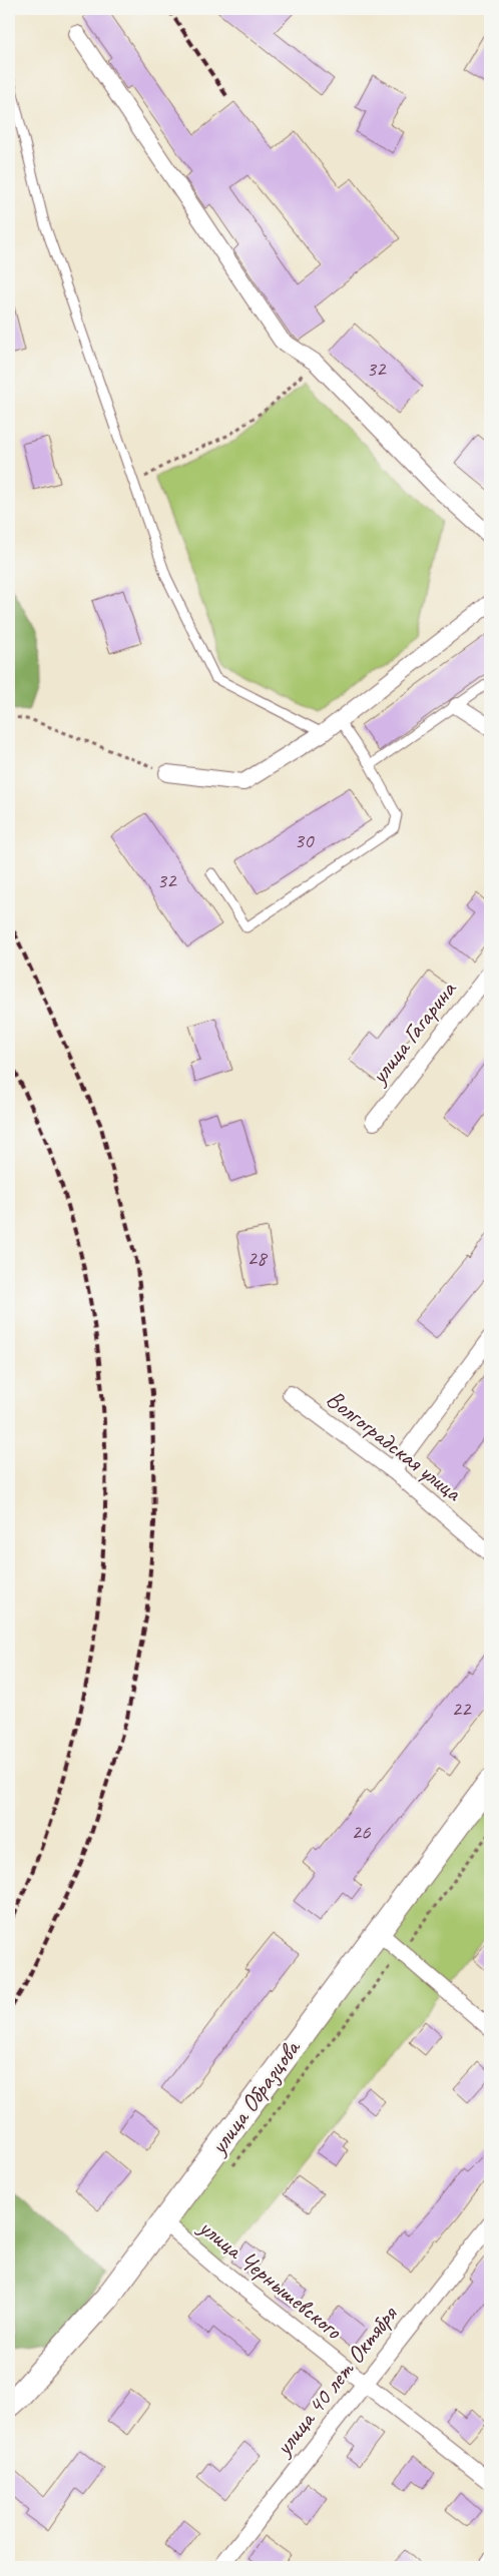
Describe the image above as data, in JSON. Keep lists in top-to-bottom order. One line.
{"streets":{"street":["улица Гагарина","Волгоградская улица","улица Образцова","улица Чернышевского","улица 40 лет Октября"]},"crossings":[["улица Образцова","улица Чернышевского"],["улица Чернышевского","улица 40 лет Октября"]],"house_numbers":["32","30","32","28","22","26"]}
